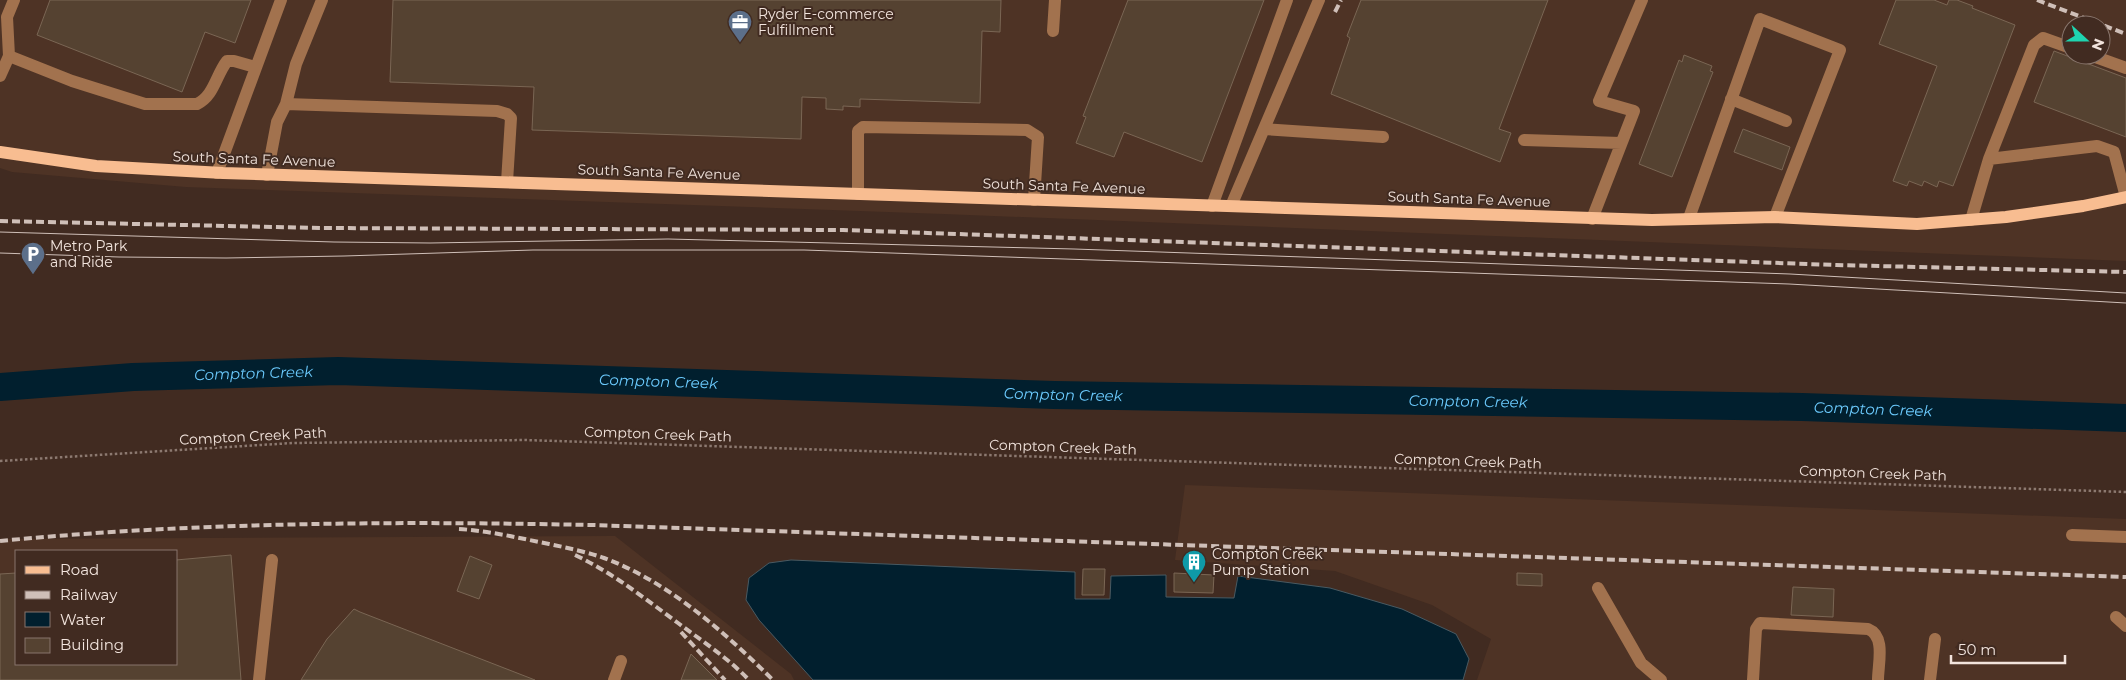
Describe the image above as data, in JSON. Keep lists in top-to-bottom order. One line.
{"streets":{"main road":["South Santa Fe Avenue"],"path":["Compton Creek Path"]},"water":["Compton Creek"],"places":{"office":["Ryder E-commerce Fulfillment"],"parking":["Metro Park and Ride"],"building":["Compton Creek Pump Station"]},"legend":["Road","Railway","Water","Building"],"scale_bar":"50 m","north":"right"}
